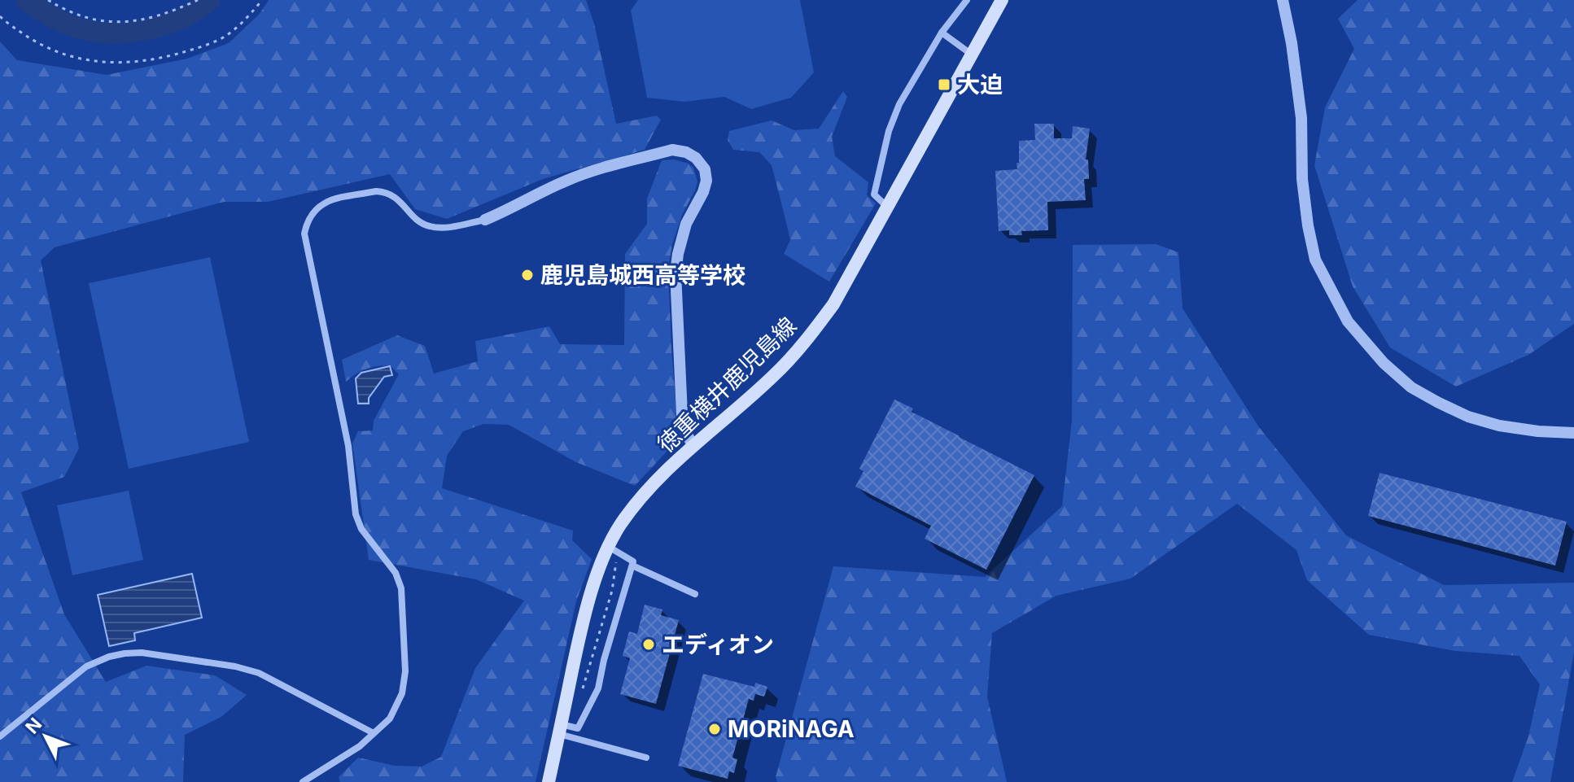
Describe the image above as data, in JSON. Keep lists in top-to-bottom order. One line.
{"streets":{"main road":["徳重横井鹿児島線"]},"places":{"transit":["大迫"],"other":["鹿児島城西高等学校","エディオン","MORiNAGA"]},"north":"top left"}
